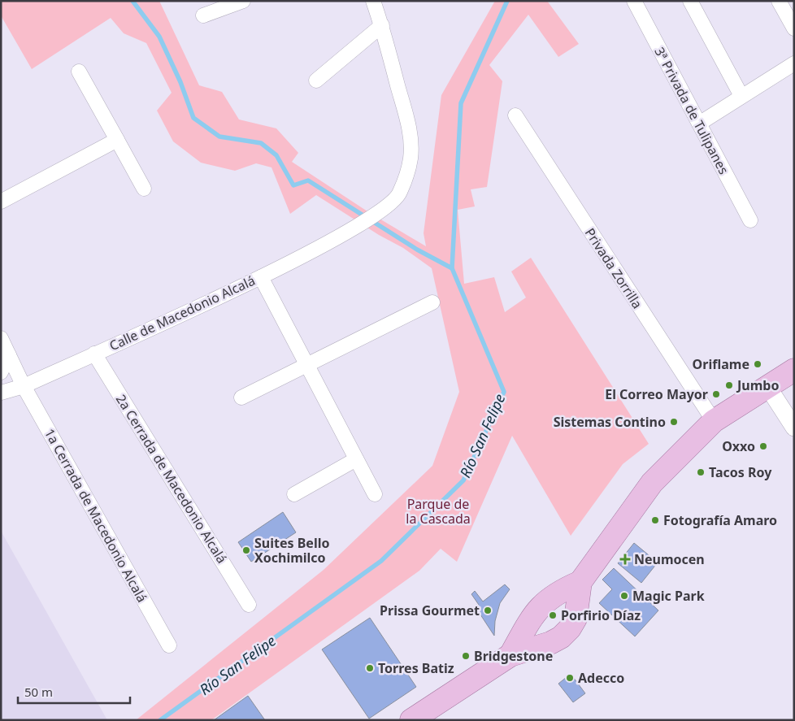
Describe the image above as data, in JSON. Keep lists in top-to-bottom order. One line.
{"streets":{"street":["3ª Privada de Tulipanes","Privada Zorrilla","Calle de Macedonio Alcalá","2a Cerrada de Macedonio Alcalá","1a Cerrada de Macedonio Alcalá"]},"crossings":[["Calle de Macedonio Alcalá","2a Cerrada de Macedonio Alcalá"],["Calle de Macedonio Alcalá","1a Cerrada de Macedonio Alcalá"]],"water":["Río San Felipe"],"parks":["Parque de la Cascada"],"places":{"other":["Oriflame","Jumbo","El Correo Mayor","Sistemas Contino","Oxxo","Tacos Roy","Fotografía Amaro","Suites Bello Xochimilco","Magic Park","Prissa Gourmet","Porfirio Díaz","Bridgestone","Torres Batiz","Adecco"],"health":["Neumocen"]},"scale_bar":"50 m"}
